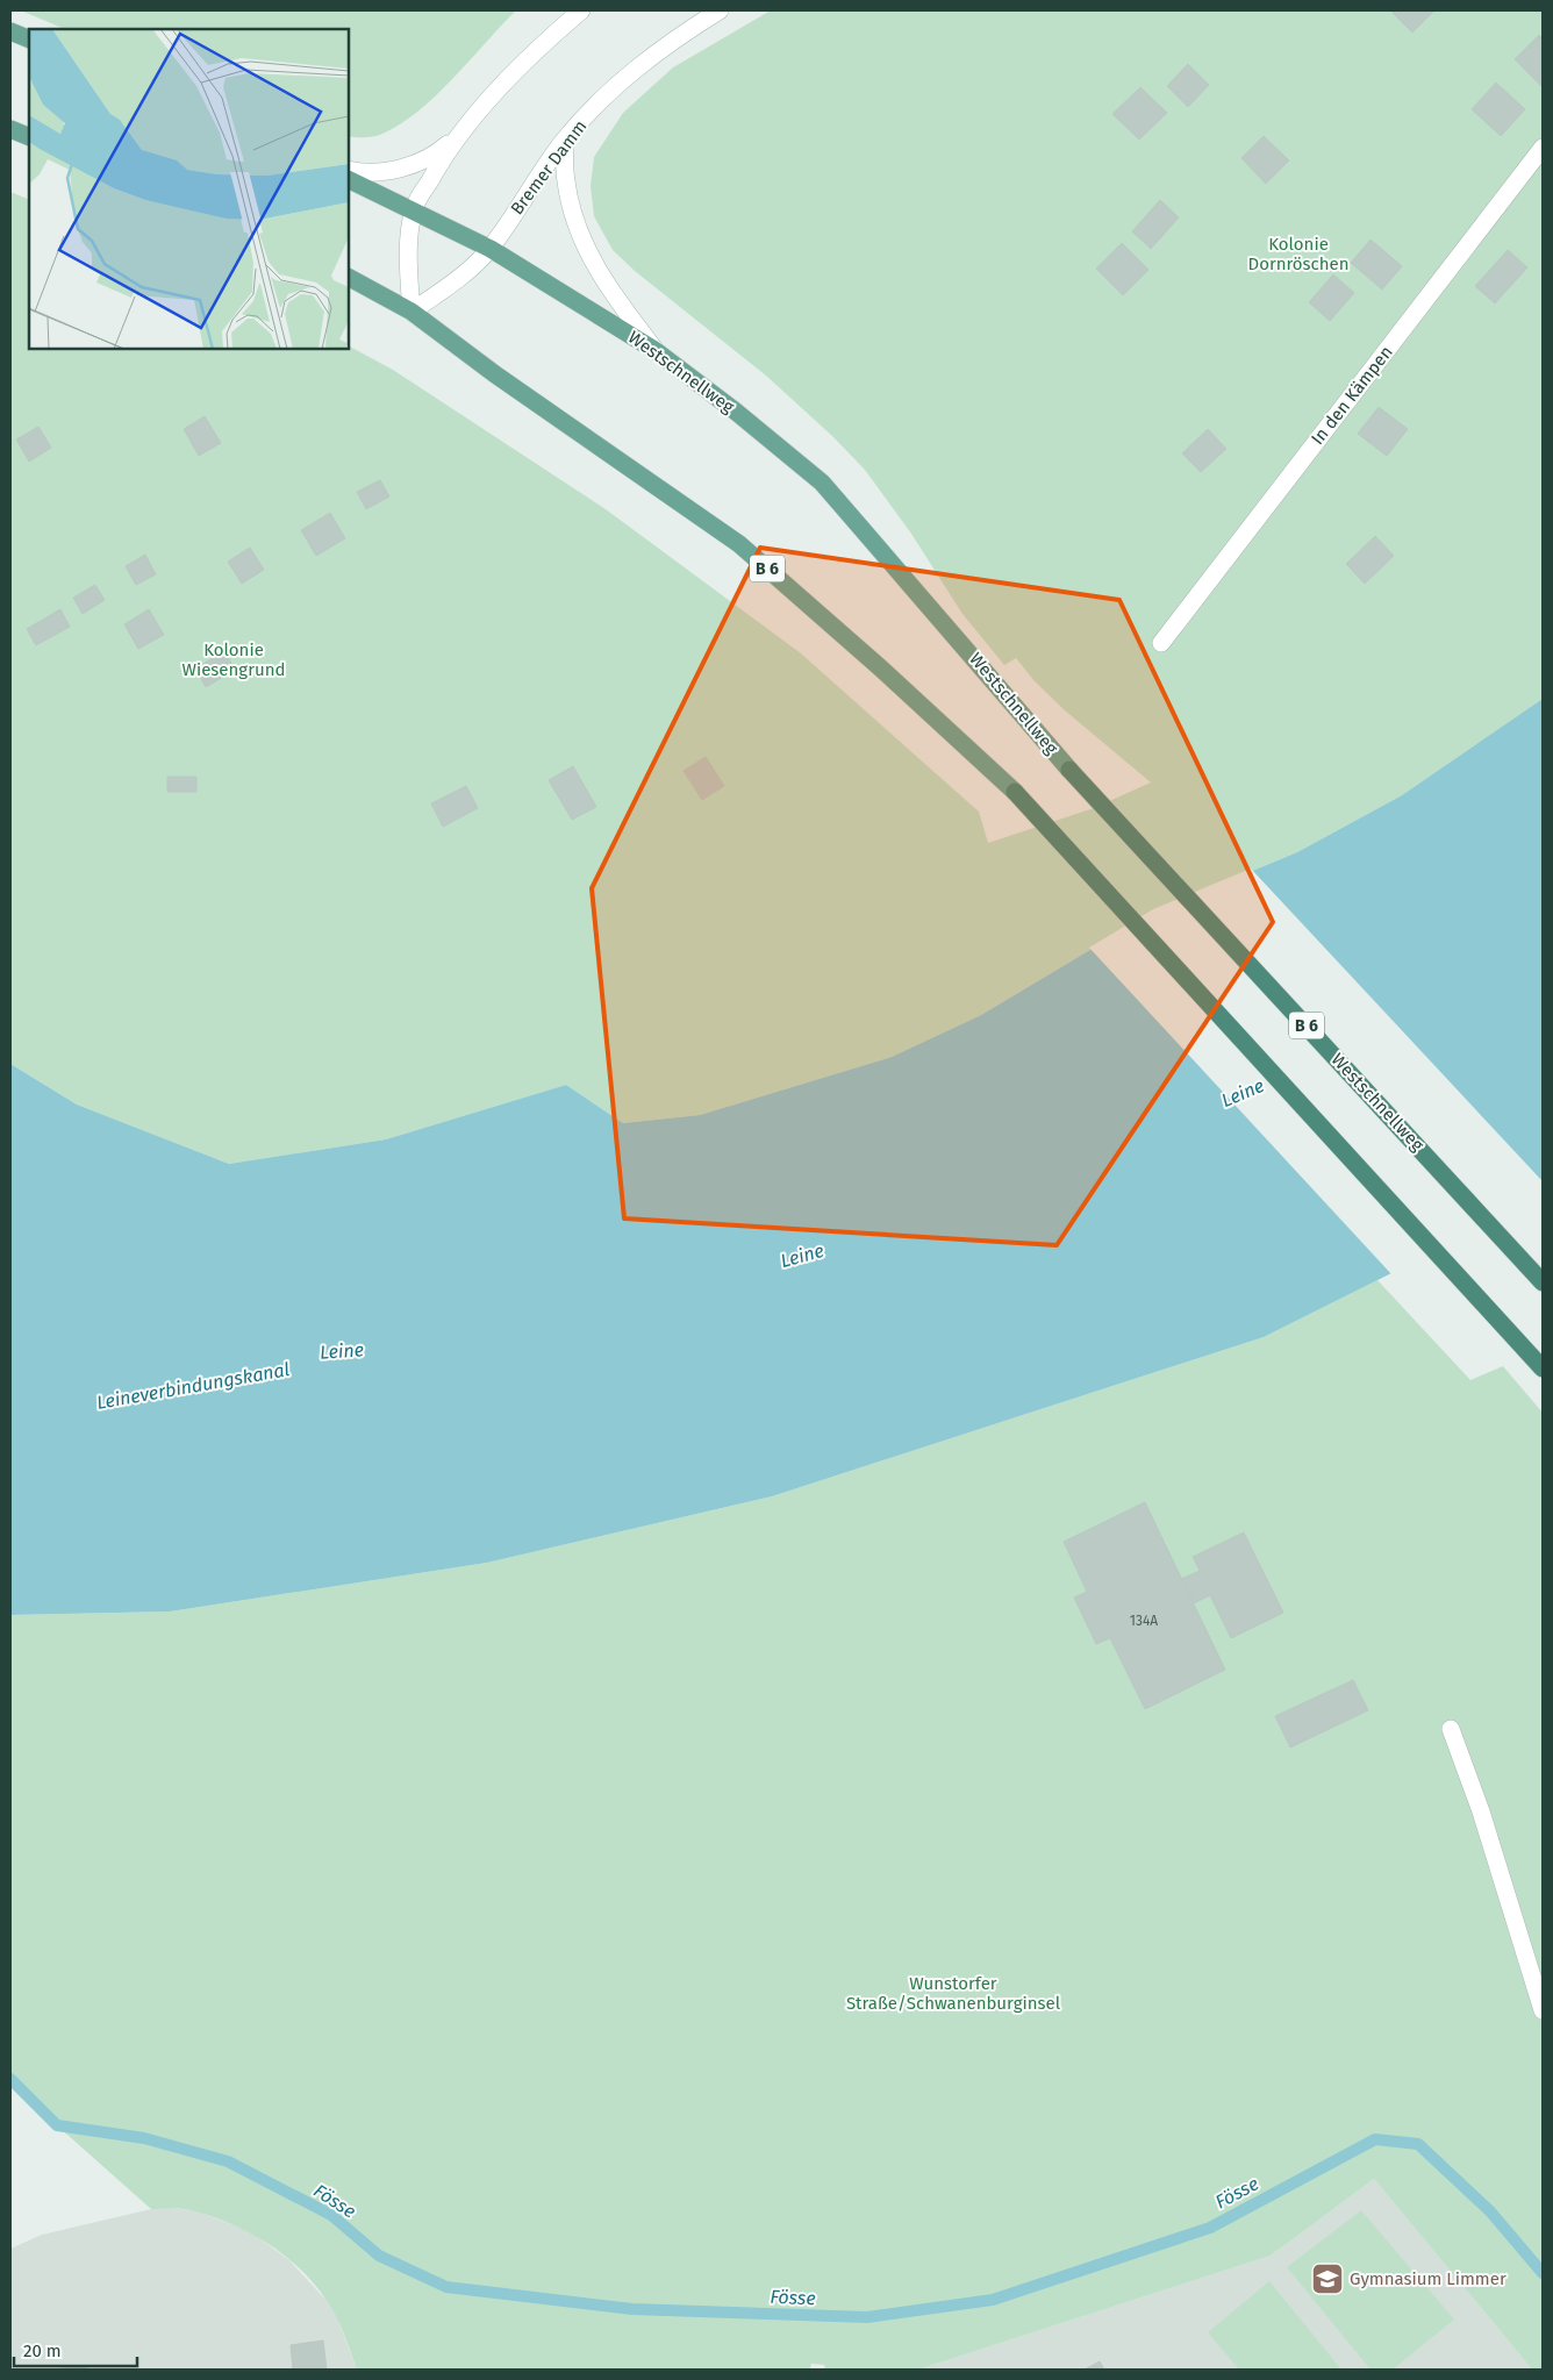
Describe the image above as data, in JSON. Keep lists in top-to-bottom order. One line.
{"streets":{"highway":["Westschnellweg","B 6"],"main road":["Bremer Damm","In den Kämpen"]},"crossings":[["Bremer Damm","Westschnellweg"],["Bremer Damm","B 6"]],"water":["Leine","Leineverbindungskanal","Fösse"],"parks":["Kolonie Dornröschen","Kolonie Wiesengrund","Wunstorfer Straße/Schwanenburginsel"],"places":{"school or university":["Gymnasium Limmer"]},"house_numbers":["134A"],"scale_bar":"20 m"}
